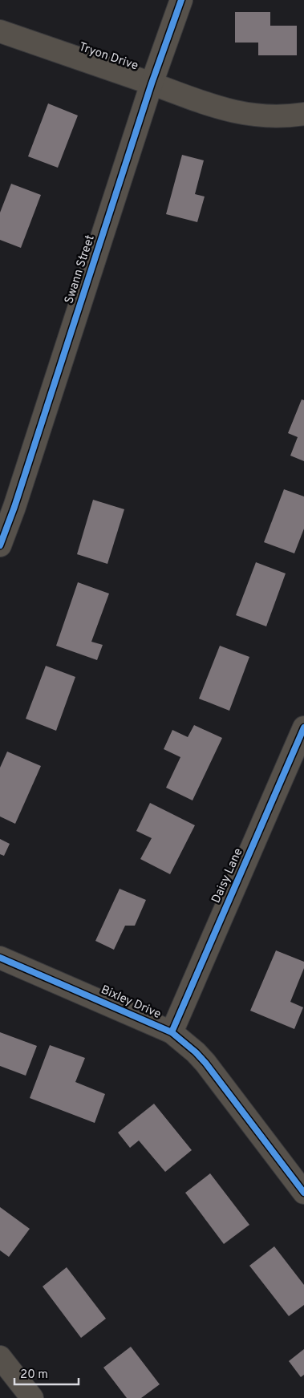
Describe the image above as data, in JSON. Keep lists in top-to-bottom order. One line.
{"streets":{"street":["Tryon Drive","Swann Street","Daisy Lane","Bixley Drive"]},"crossings":[["Tryon Drive","Swann Street"],["Daisy Lane","Bixley Drive"]],"scale_bar":"20 m"}
